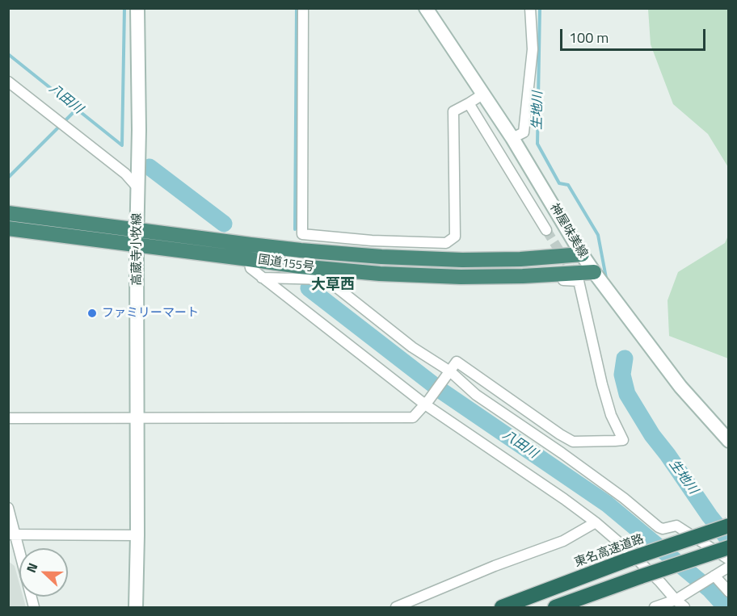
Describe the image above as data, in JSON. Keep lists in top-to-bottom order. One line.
{"streets":{"highway":["国道155号","東名高速道路"],"main road":["神屋味美線","高蔵寺小牧線"]},"crossings":[["神屋味美線","国道155号"],["高蔵寺小牧線","国道155号"]],"districts":["大草西"],"water":["八田川","生地川"],"places":["ファミリーマート"],"scale_bar":"100 m","north":"left"}
